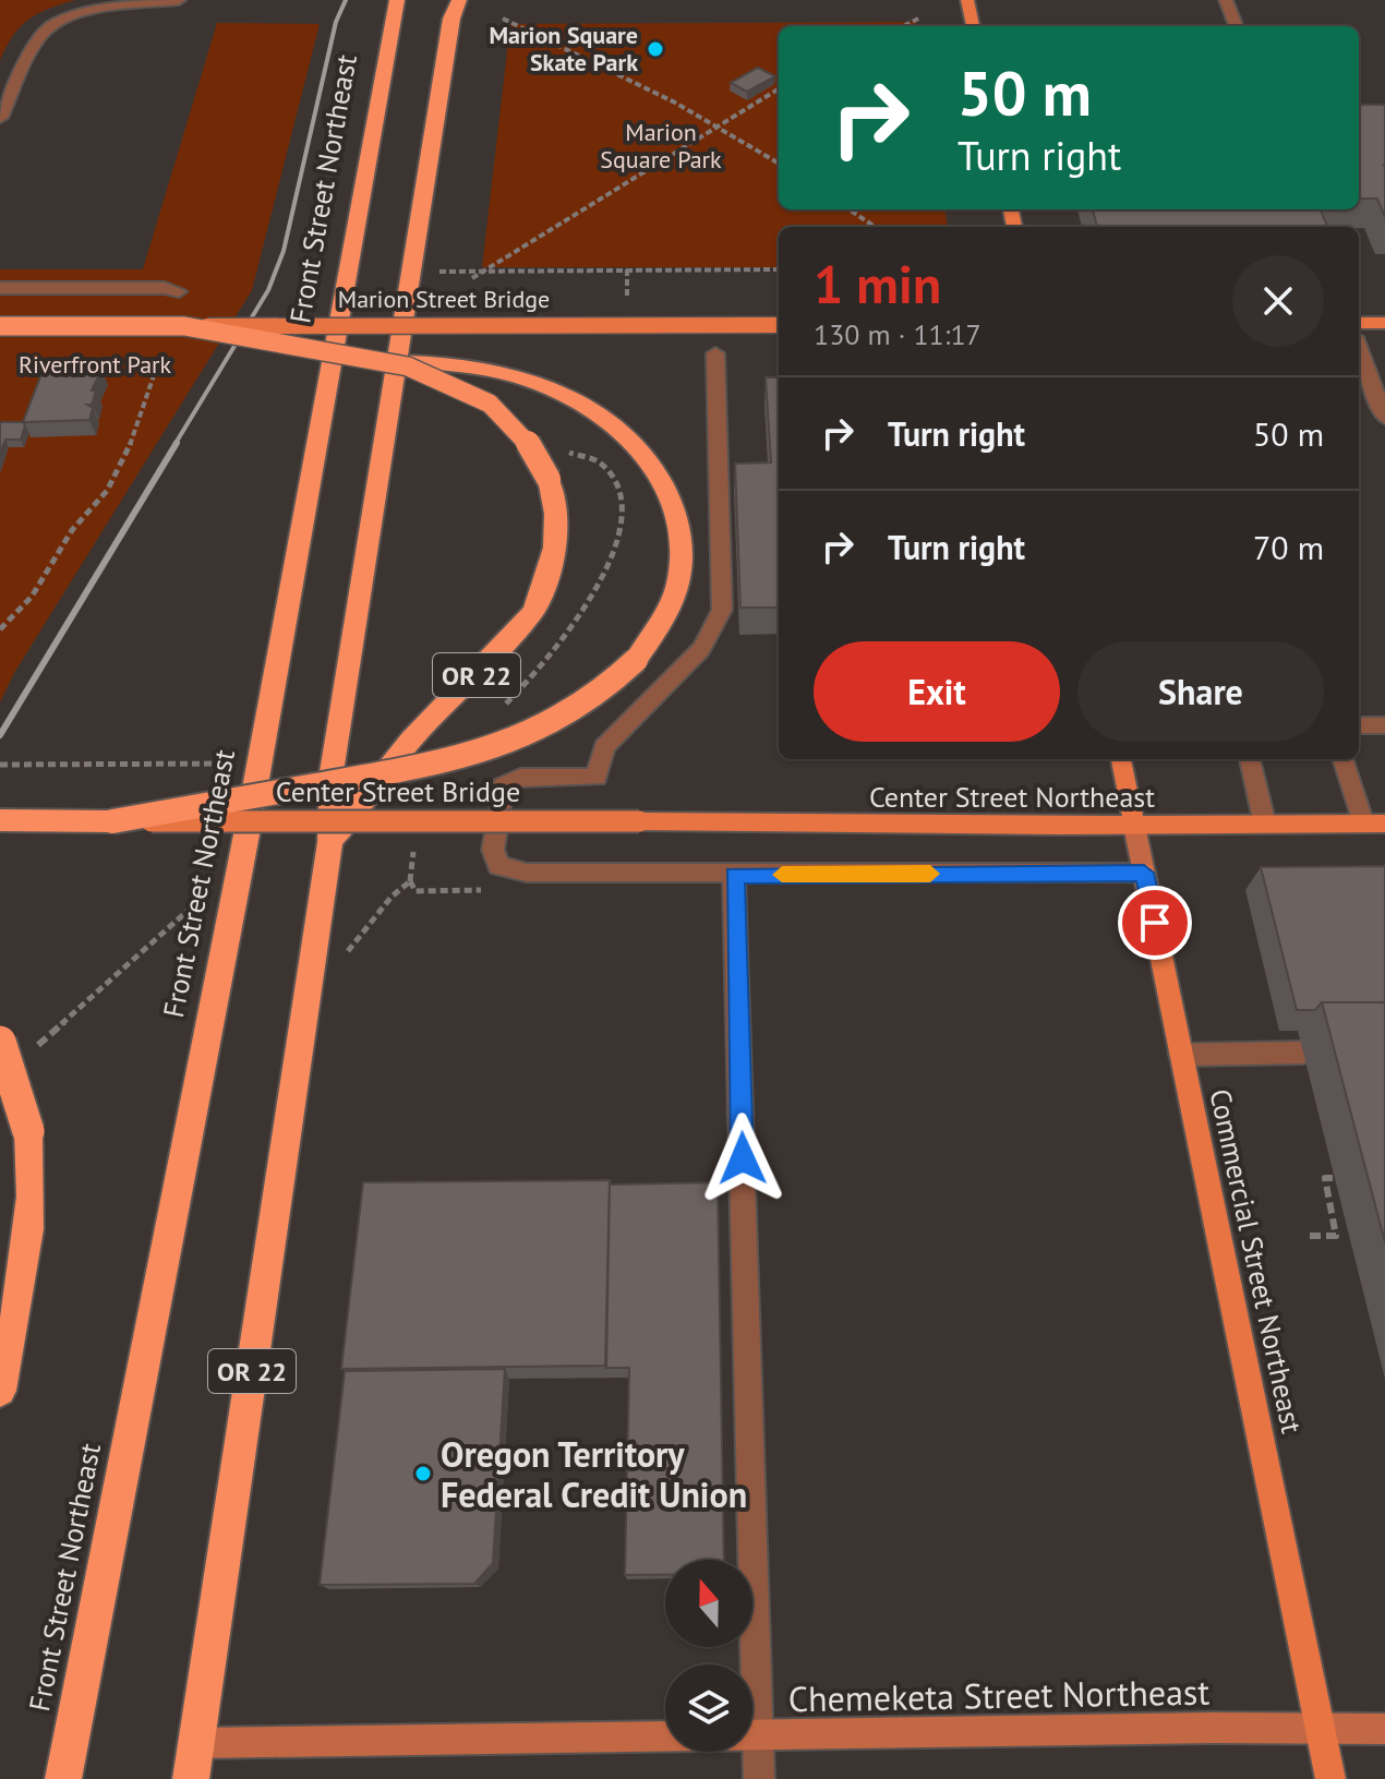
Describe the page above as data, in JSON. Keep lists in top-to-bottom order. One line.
{"streets":{"highway":["Front Street Northeast","Marion Street Bridge","OR 22","Center Street Bridge"],"main road":["Center Street Northeast","Commercial Street Northeast"],"street":["Chemeketa Street Northeast"]},"crossings":[["Marion Street Bridge","OR 22"],["OR 22","Chemeketa Street Northeast"],["Center Street Bridge","Center Street Northeast"],["Center Street Northeast","Commercial Street Northeast"],["Commercial Street Northeast","Chemeketa Street Northeast"]],"parks":["Marion Square Park","Riverfront Park"],"places":["Marion Square Skate Park","Oregon Territory Federal Credit Union"],"north":"top","page":{"turn":["50 m","Turn right"],"heading":["1 min","130 m · 11:17"],"list":[{"name":"Turn right","value":"50 m"},{"name":"Turn right","value":"70 m"}],"buttons":["Exit","Share"]}}
